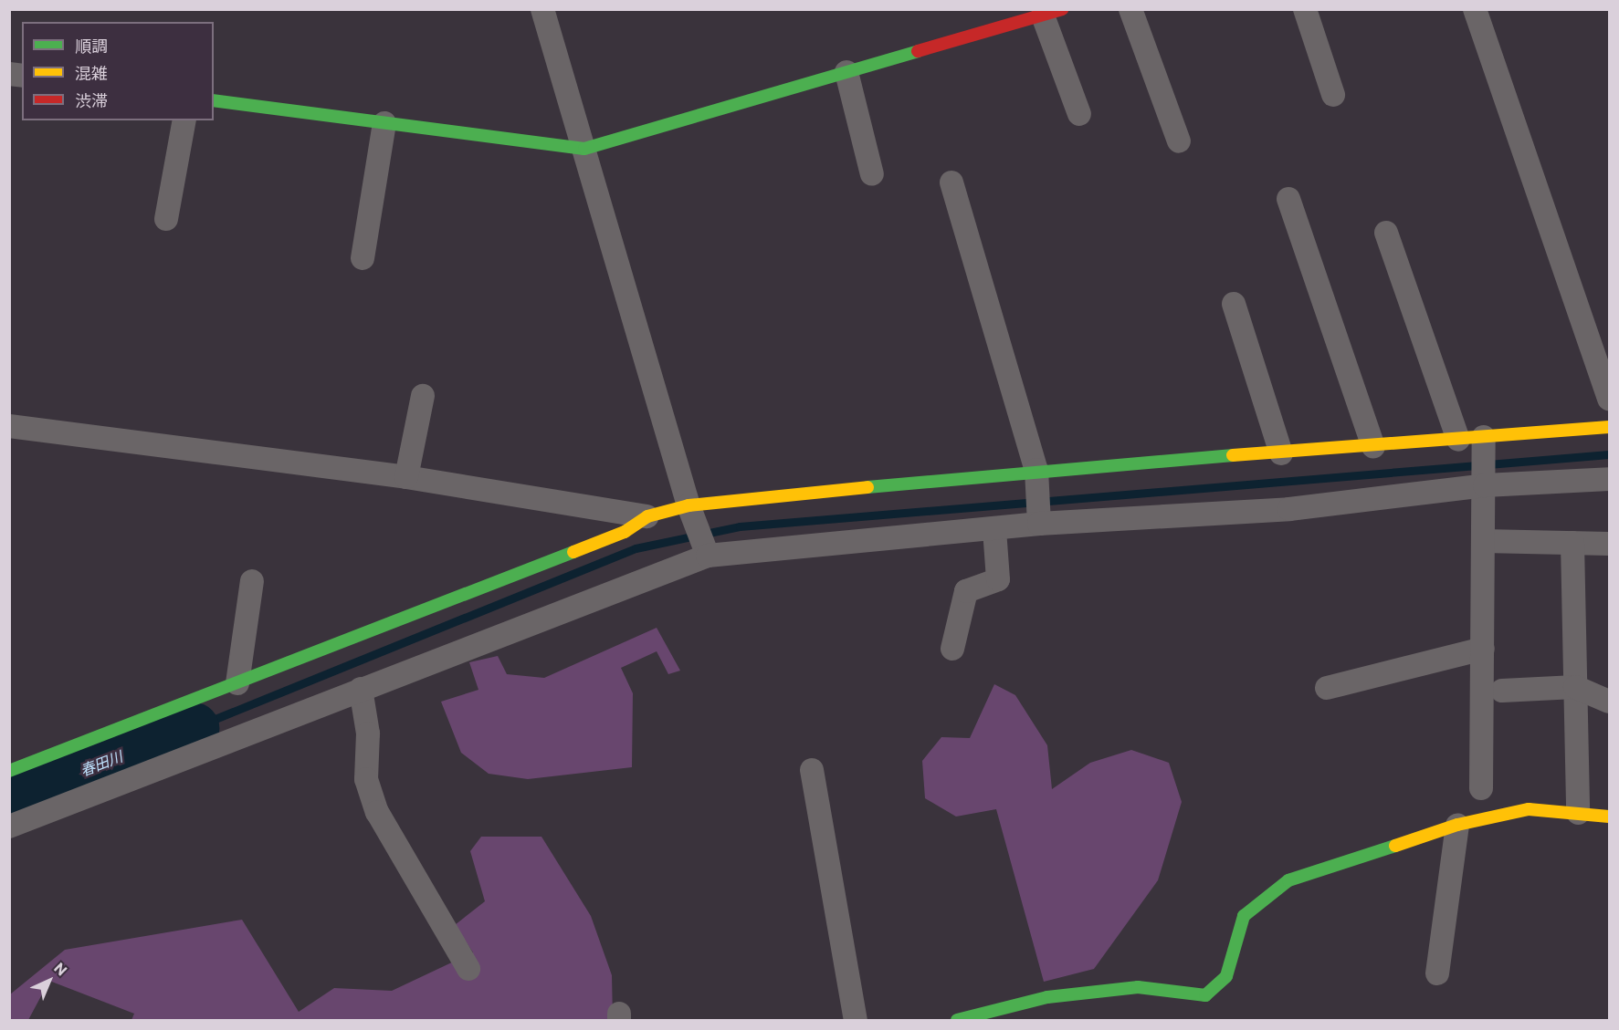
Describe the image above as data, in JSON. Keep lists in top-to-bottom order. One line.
{"water":["春田川"],"legend":["順調","混雑","渋滞"],"north":"top right"}
